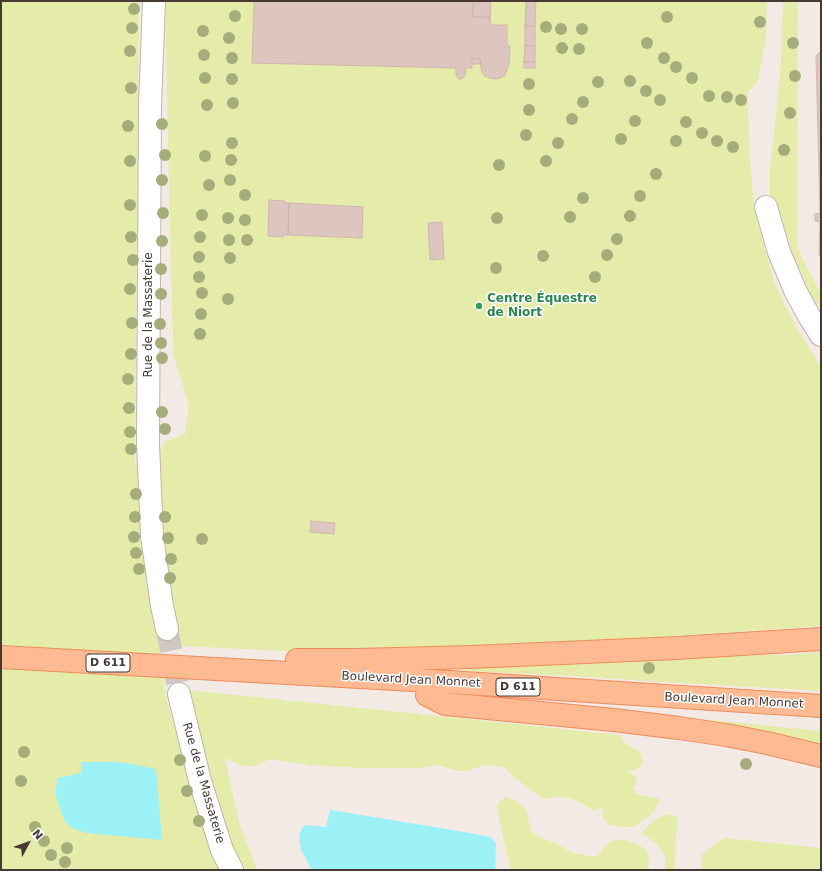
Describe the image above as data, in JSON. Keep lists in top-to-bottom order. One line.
{"streets":{"main road":["D 611","Boulevard Jean Monnet"],"street":["Rue de la Massaterie"]},"places":["Centre Équestre de Niort"],"north":"top right"}
